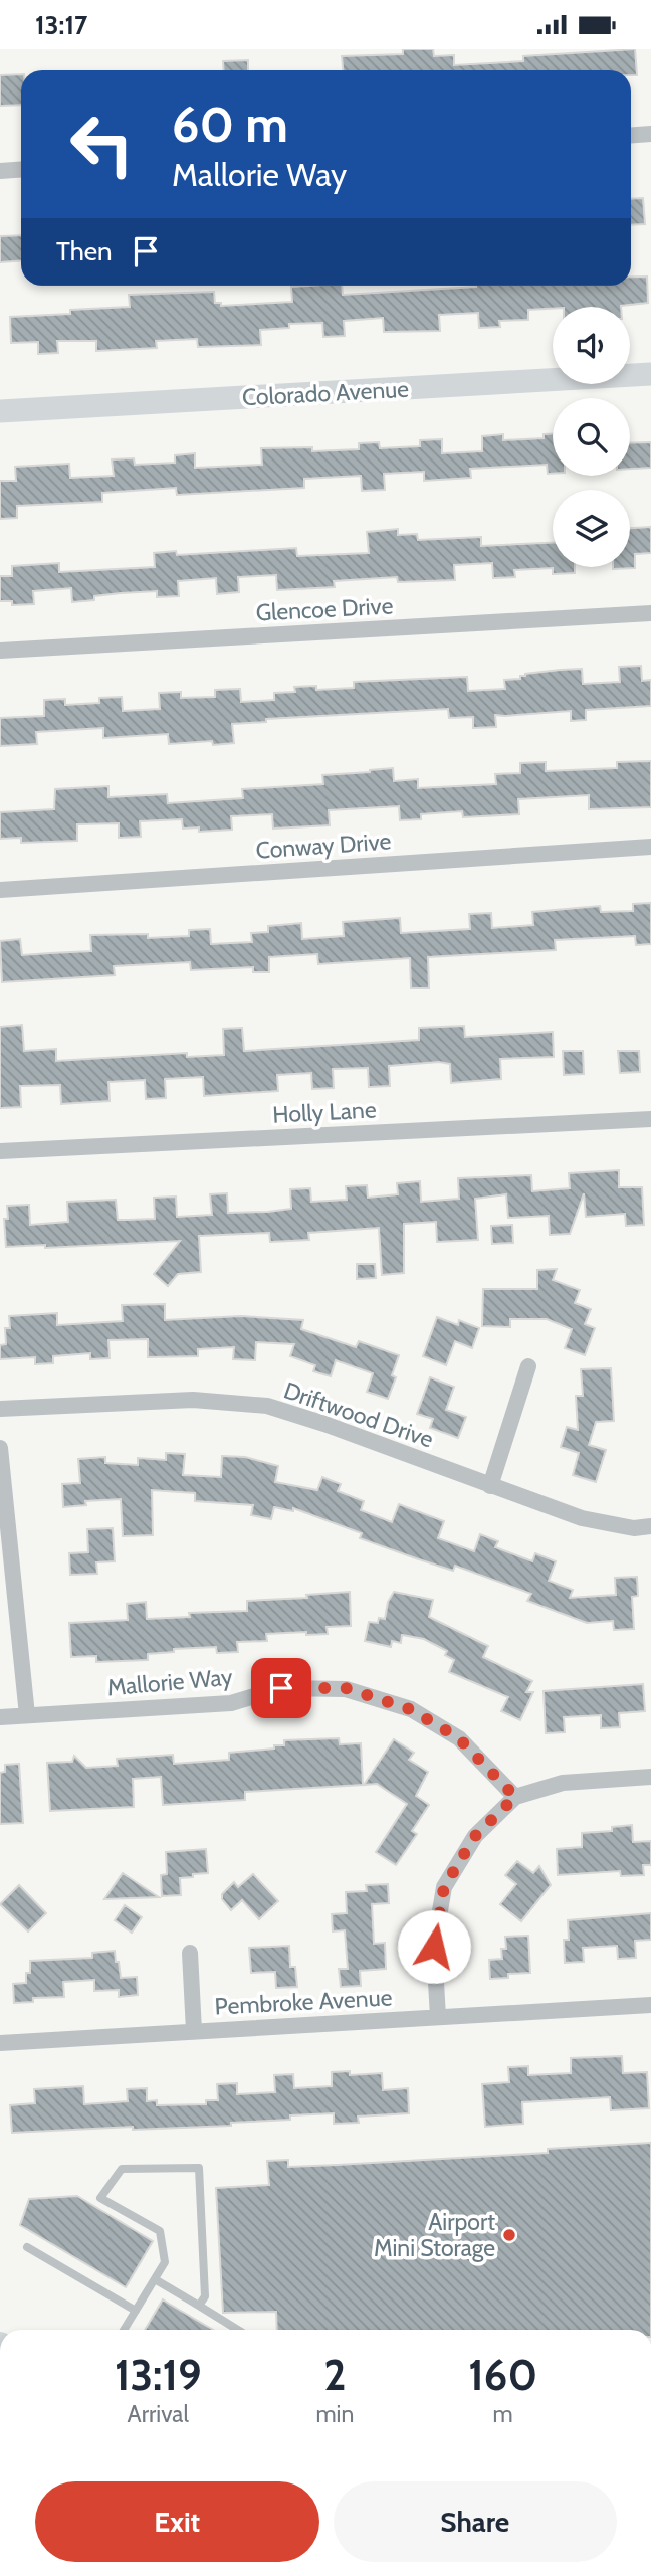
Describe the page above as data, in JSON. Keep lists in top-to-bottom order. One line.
{"streets":{"street":["Colorado Avenue","Glencoe Drive","Conway Drive","Holly Lane","Driftwood Drive","Mallorie Way","Pembroke Avenue"]},"places":["Airport Mini Storage"],"page":{"status":"13:17","turn":["60 m","Mallorie Way"],"then":"Then","eta":["13:19","Arrival","2","min","160","m"],"buttons":["Exit","Share"]}}
